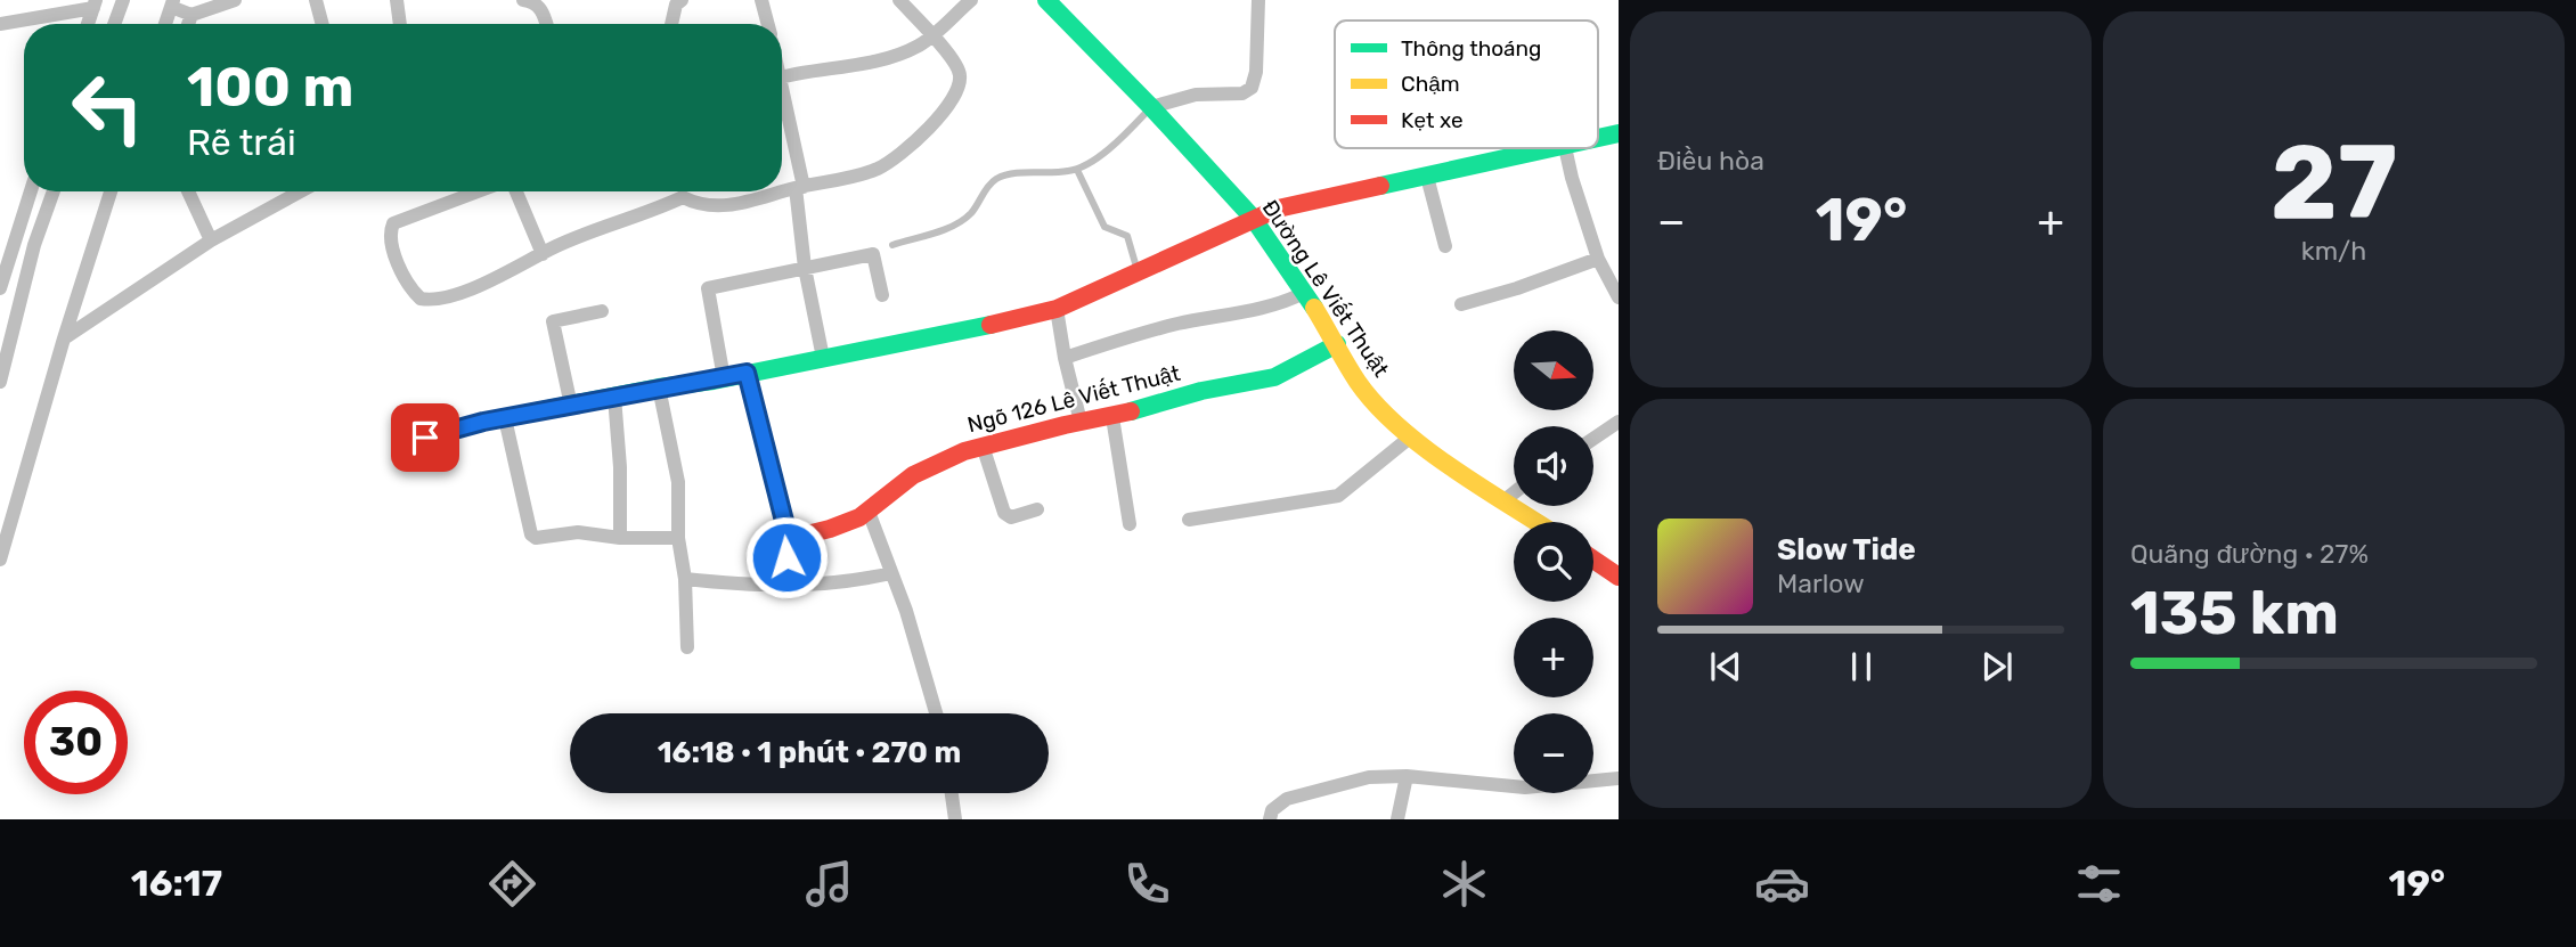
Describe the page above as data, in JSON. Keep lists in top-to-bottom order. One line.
{"streets":{"street":["Đường Lê Viết Thuật","Ngõ 126 Lê Viết Thuật"]},"crossings":[["Đường Lê Viết Thuật","Ngõ 126 Lê Viết Thuật"]],"legend":["Thông thoáng","Chậm","Kẹt xe"],"north":"right","page":{"tile":["Điều hòa",["27","km/h"],["Quãng đường · 27%","135 km"]],"turn":["100 m","Rẽ trái"],"heat":["−","19°","+"],"map_buttons":["+","−"],"song":["Slow Tide","Marlow"],"limit":"30","trip":"16:18 · 1 phút · 270 m","tabs":["16:17","19°"]}}
